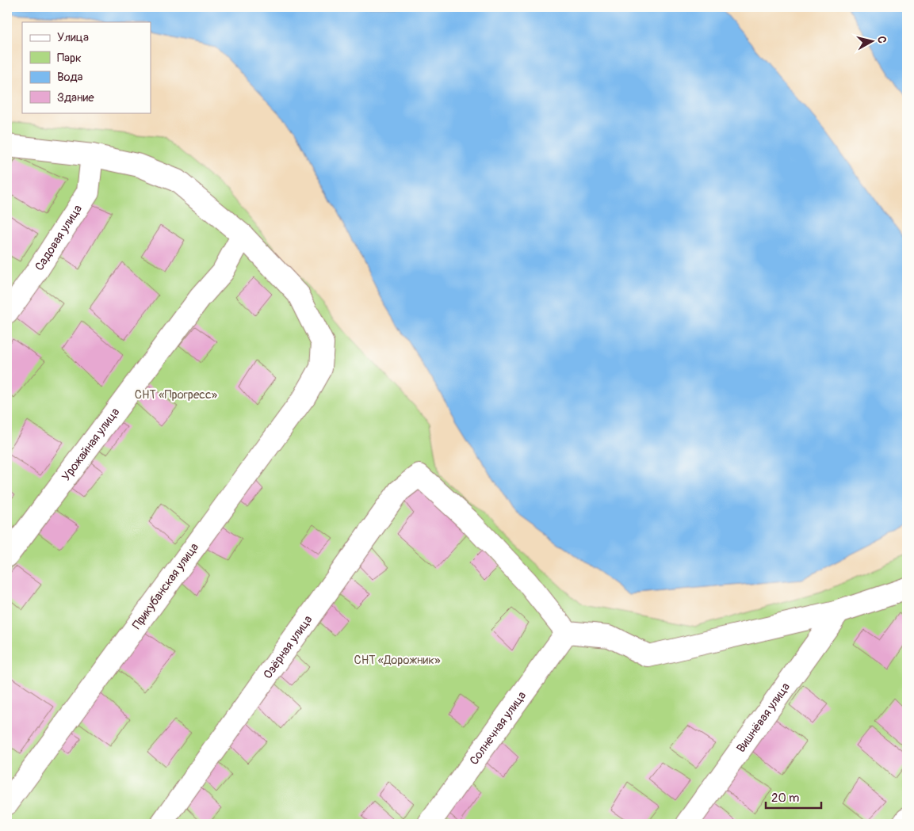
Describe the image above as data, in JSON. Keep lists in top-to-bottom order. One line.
{"streets":{"street":["Садовая улица","Урожайная улица","Прикубанская улица","Озёрная улица","Вишнёвая улица","Солнечная улица"]},"crossings":[["Урожайная улица","Прикубанская улица"],["Озёрная улица","Солнечная улица"]],"parks":["СНТ «Прогресс»","СНТ «Дорожник»"],"legend":["Улица","Парк","Вода","Здание"],"scale_bar":"20 m","north":"right"}
